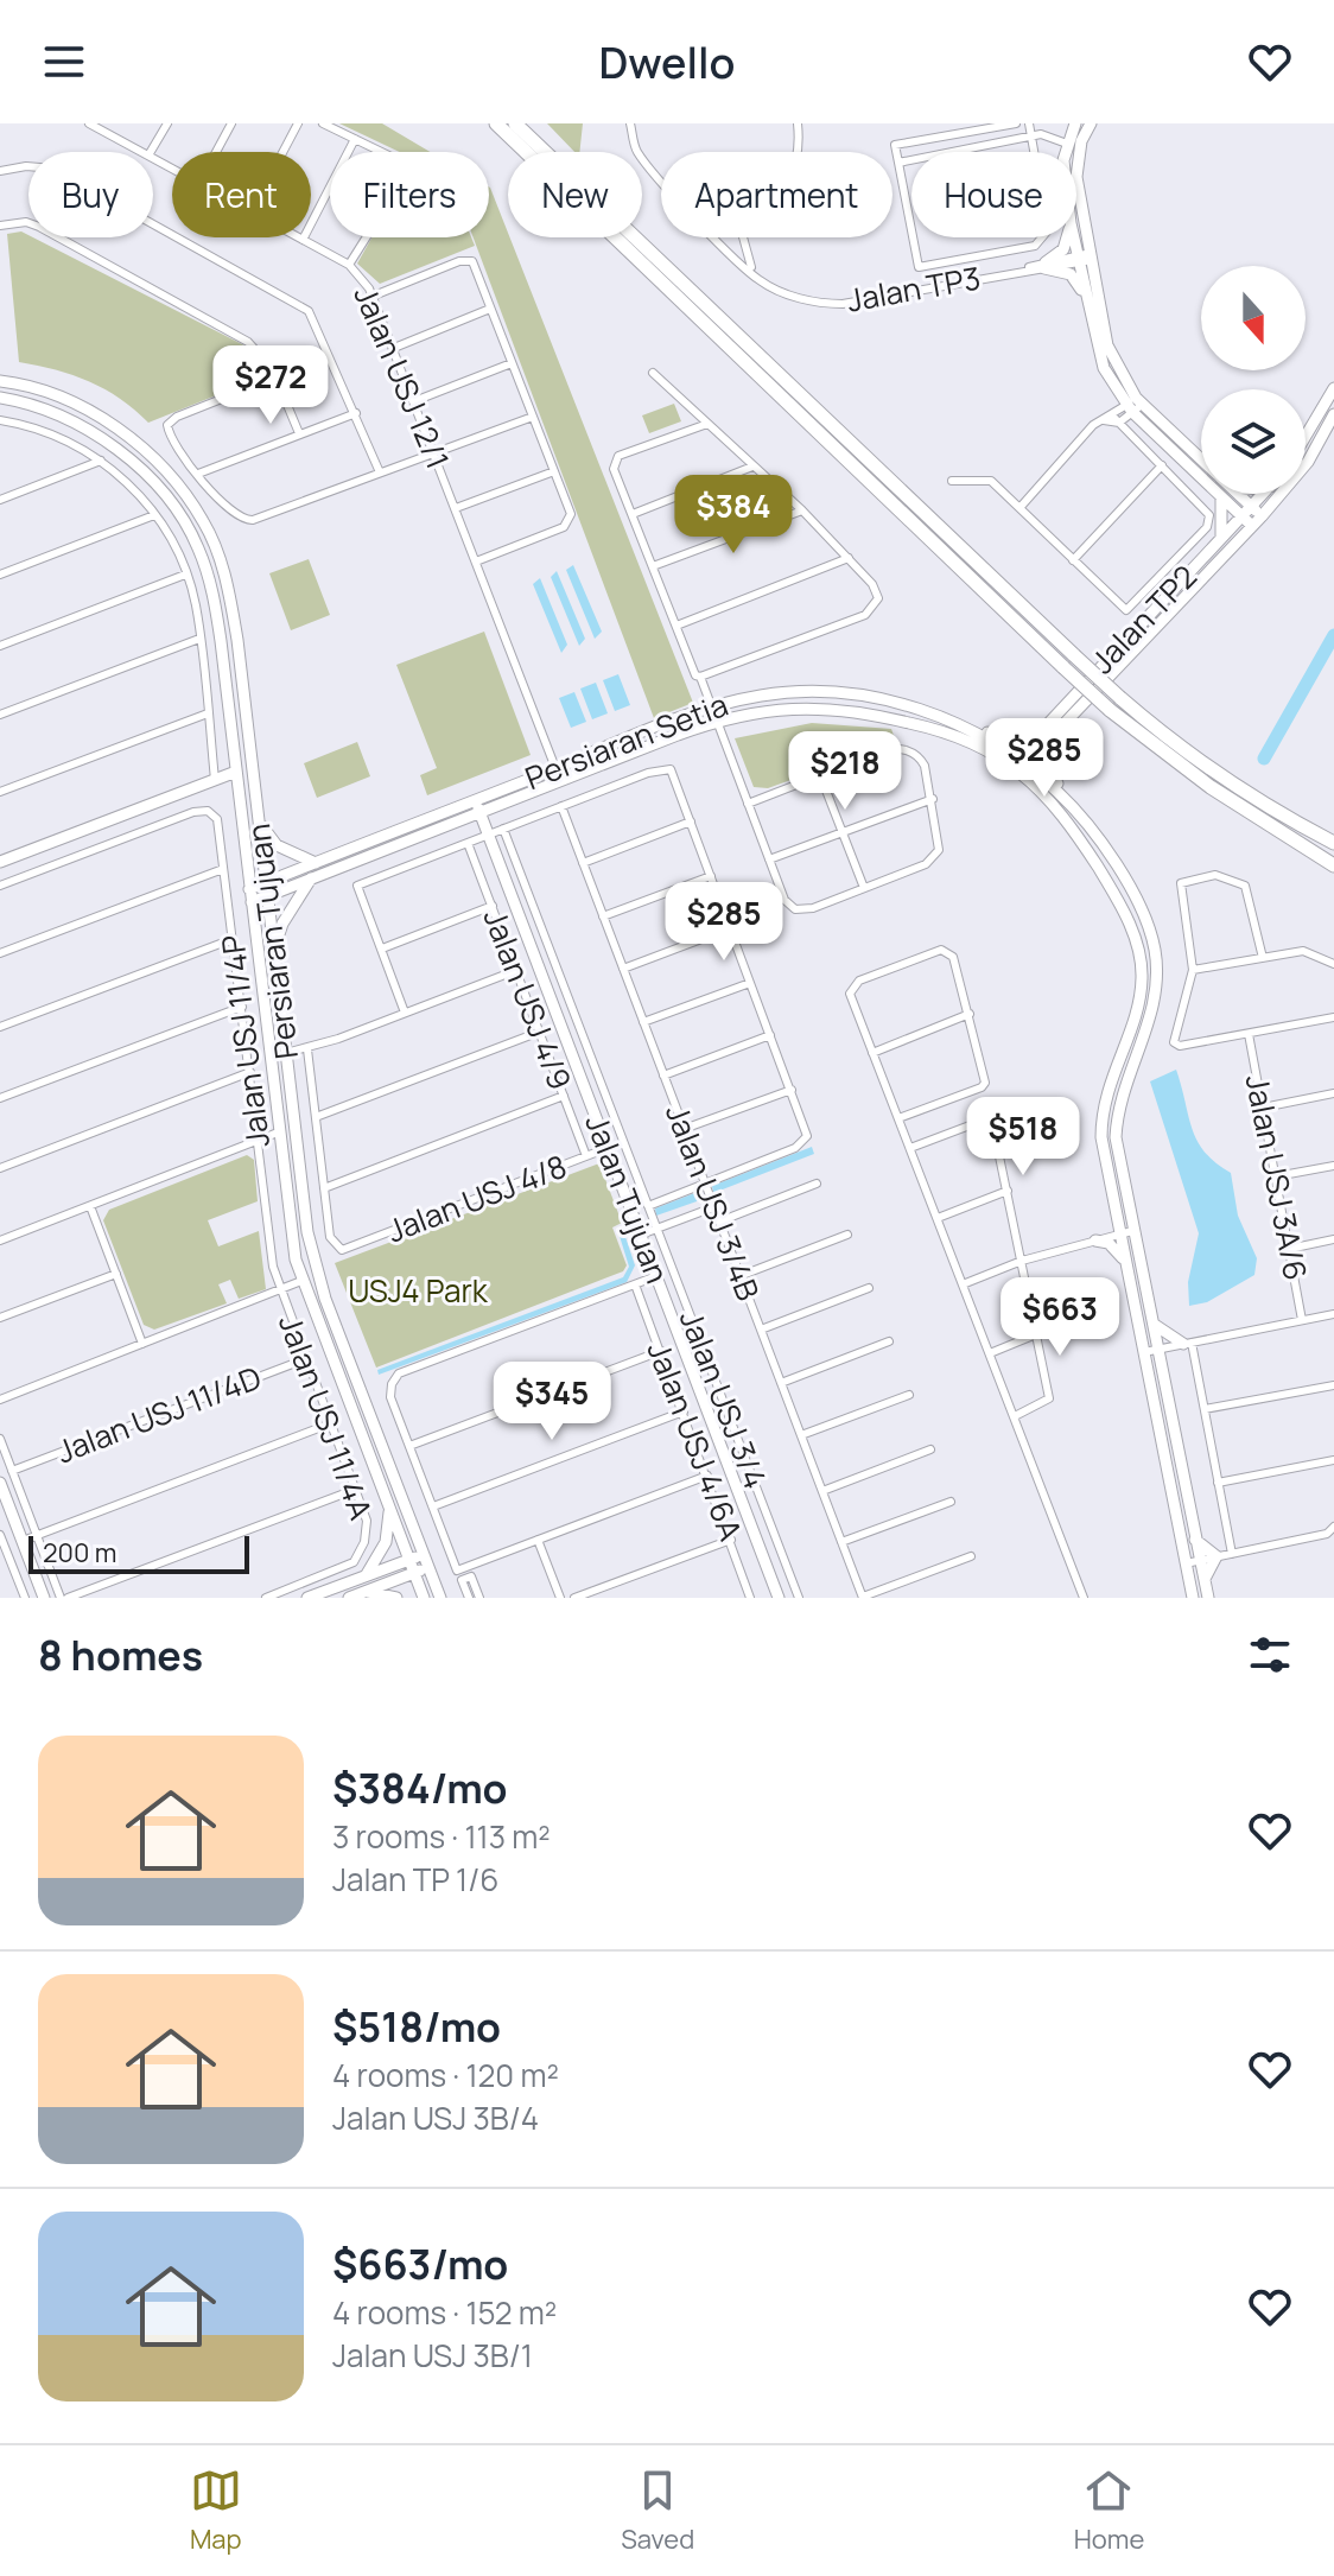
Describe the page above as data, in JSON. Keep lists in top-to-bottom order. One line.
{"streets":{"main road":["Jalan TP2","Persiaran Setia","Persiaran Tujuan","Jalan Tujuan"],"street":["Jalan TP3","Jalan USJ 12/1","Jalan USJ 4/9","Jalan USJ 11/4P","Jalan USJ 3A/6","Jalan USJ 4/8","Jalan USJ 3/4B","Jalan USJ 3/4","Jalan USJ 11/4D","Jalan USJ 11/4A","Jalan USJ 4/6A"]},"crossings":[["Jalan USJ 12/1","Persiaran Setia"],["Jalan TP2","Persiaran Setia"],["Persiaran Setia","Persiaran Tujuan"],["Persiaran Setia","Jalan Tujuan"],["Jalan USJ 4/9","Jalan USJ 4/8"],["Jalan USJ 11/4P","Jalan USJ 11/4A"],["Jalan USJ 4/8","Jalan Tujuan"],["Jalan USJ 11/4D","Jalan USJ 11/4A"]],"parks":["USJ4 Park"],"scale_bar":"200 m","north":"bottom","page":{"header":"Dwello","chip":["Buy","Rent","Filters","New","Apartment","House"],"price":["$272","$384","$285","$218","$285","$518","$663","$345"],"scale":"200 m","heading":"8 homes","list":[{"name":"$384/mo","note":"3 rooms · 113 m² · Jalan TP 1/6"},{"name":"$518/mo","note":"4 rooms · 120 m² · Jalan USJ 3B/4"},{"name":"$663/mo","note":"4 rooms · 152 m² · Jalan USJ 3B/1"}],"tabs":["Map","Saved","Home"]}}
